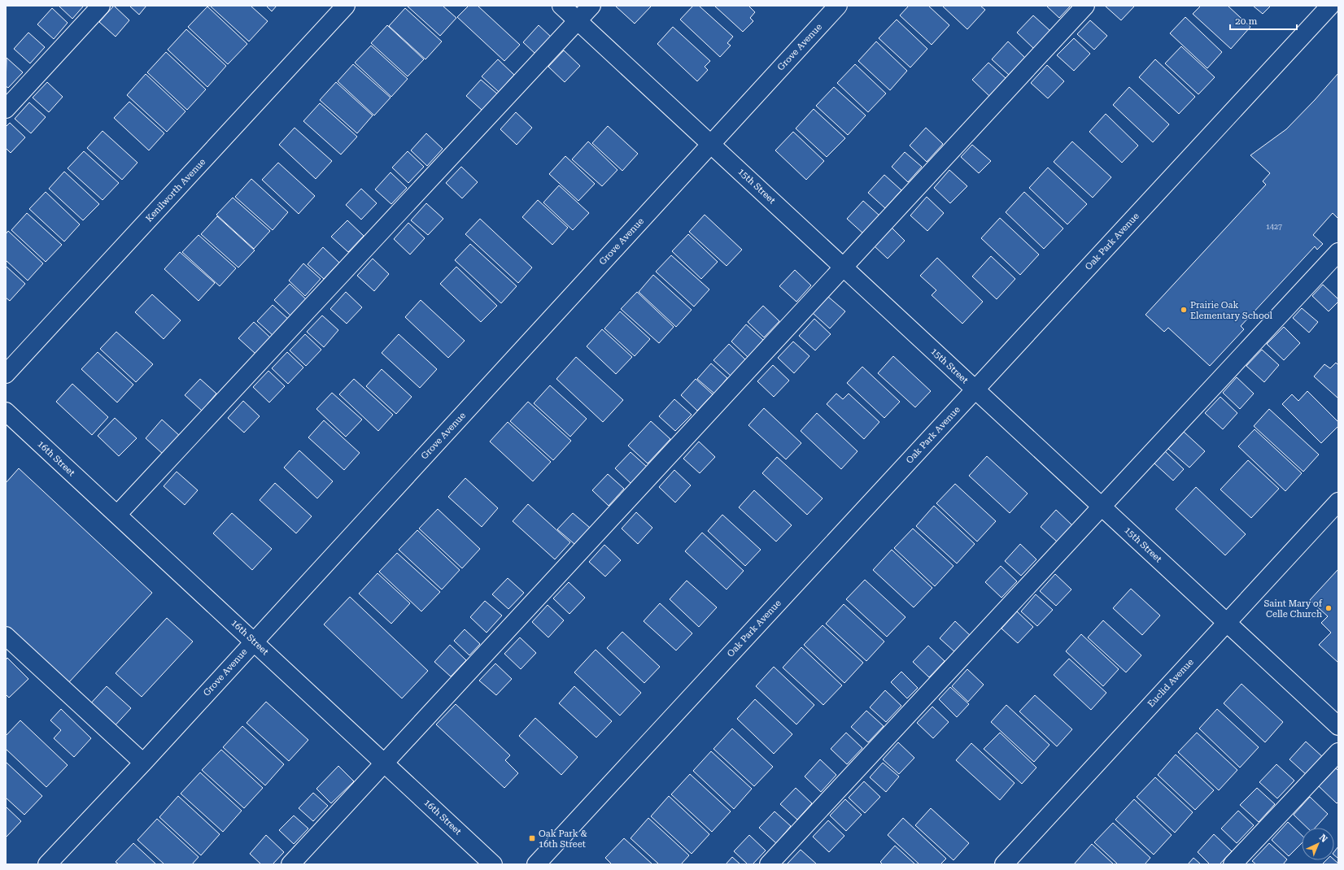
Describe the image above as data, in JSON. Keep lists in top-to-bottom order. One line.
{"streets":{"street":["Grove Avenue","15th Street","Kenilworth Avenue","Oak Park Avenue","16th Street","Euclid Avenue"]},"crossings":[["Grove Avenue","15th Street"],["Grove Avenue","16th Street"],["15th Street","Oak Park Avenue"],["15th Street","Euclid Avenue"]],"places":{"other":["Prairie Oak Elementary School","Saint Mary of Celle Church"],"transit":["Oak Park & 16th Street"]},"house_numbers":["1427"],"scale_bar":"20 m","north":"top right"}
